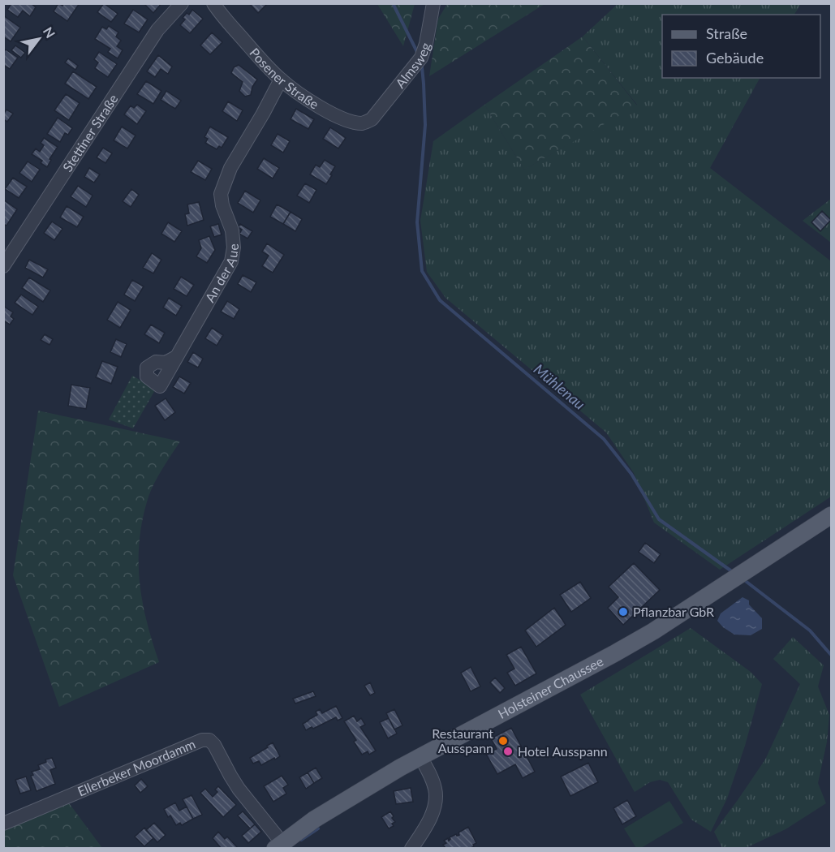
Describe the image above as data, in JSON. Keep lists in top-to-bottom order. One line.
{"streets":{"main road":["Holsteiner Chaussee"],"street":["Almsweg","Posener Straße","Stettiner Straße","An der Aue","Ellerbeker Moordamm"]},"crossings":[["Almsweg","Posener Straße"],["Posener Straße","An der Aue"],["Holsteiner Chaussee","Ellerbeker Moordamm"]],"water":["Mühlenau"],"places":["Pflanzbar GbR","Restaurant Ausspann","Hotel Ausspann"],"legend":["Straße","Gebäude"],"north":"top right"}
